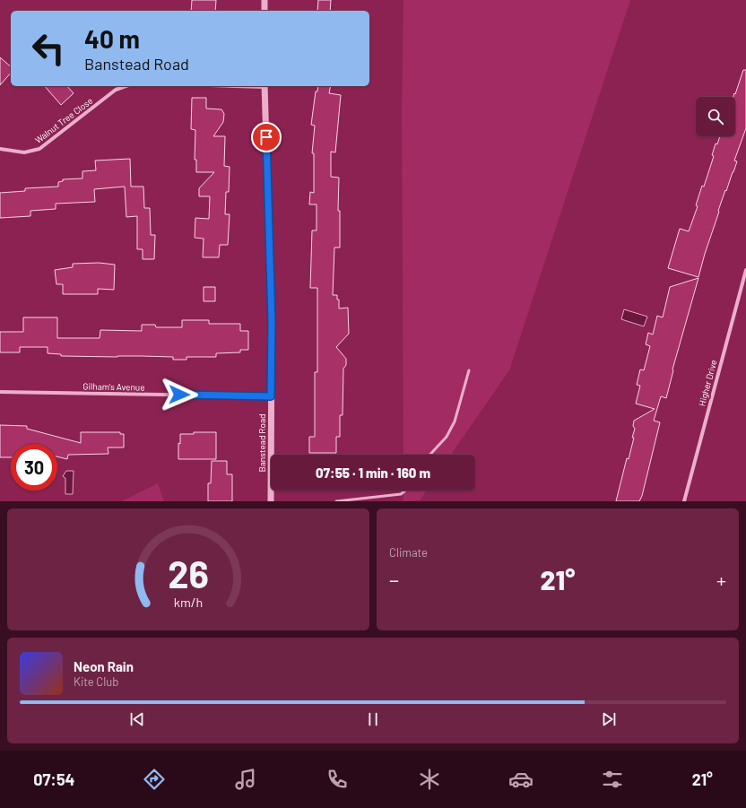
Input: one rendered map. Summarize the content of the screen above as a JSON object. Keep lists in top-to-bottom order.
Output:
{
  "streets": {
    "street": [
      "Walnut Tree Close",
      "Higher Drive",
      "Gilham's Avenue",
      "Banstead Road"
    ]
  },
  "crossings": [
    ["Gilham's Avenue", "Banstead Road"]
  ],
  "page": {
    "turn": ["40 m", "Banstead Road"],
    "limit": "30",
    "trip": "07:55 · 1 min · 160 m",
    "tile": "Climate",
    "heat": ["−", "21°", "+"],
    "song": ["Neon Rain", "Kite Club"],
    "tabs": ["07:54", "21°"],
    "gauge": ["26", "km/h"]
  }
}
